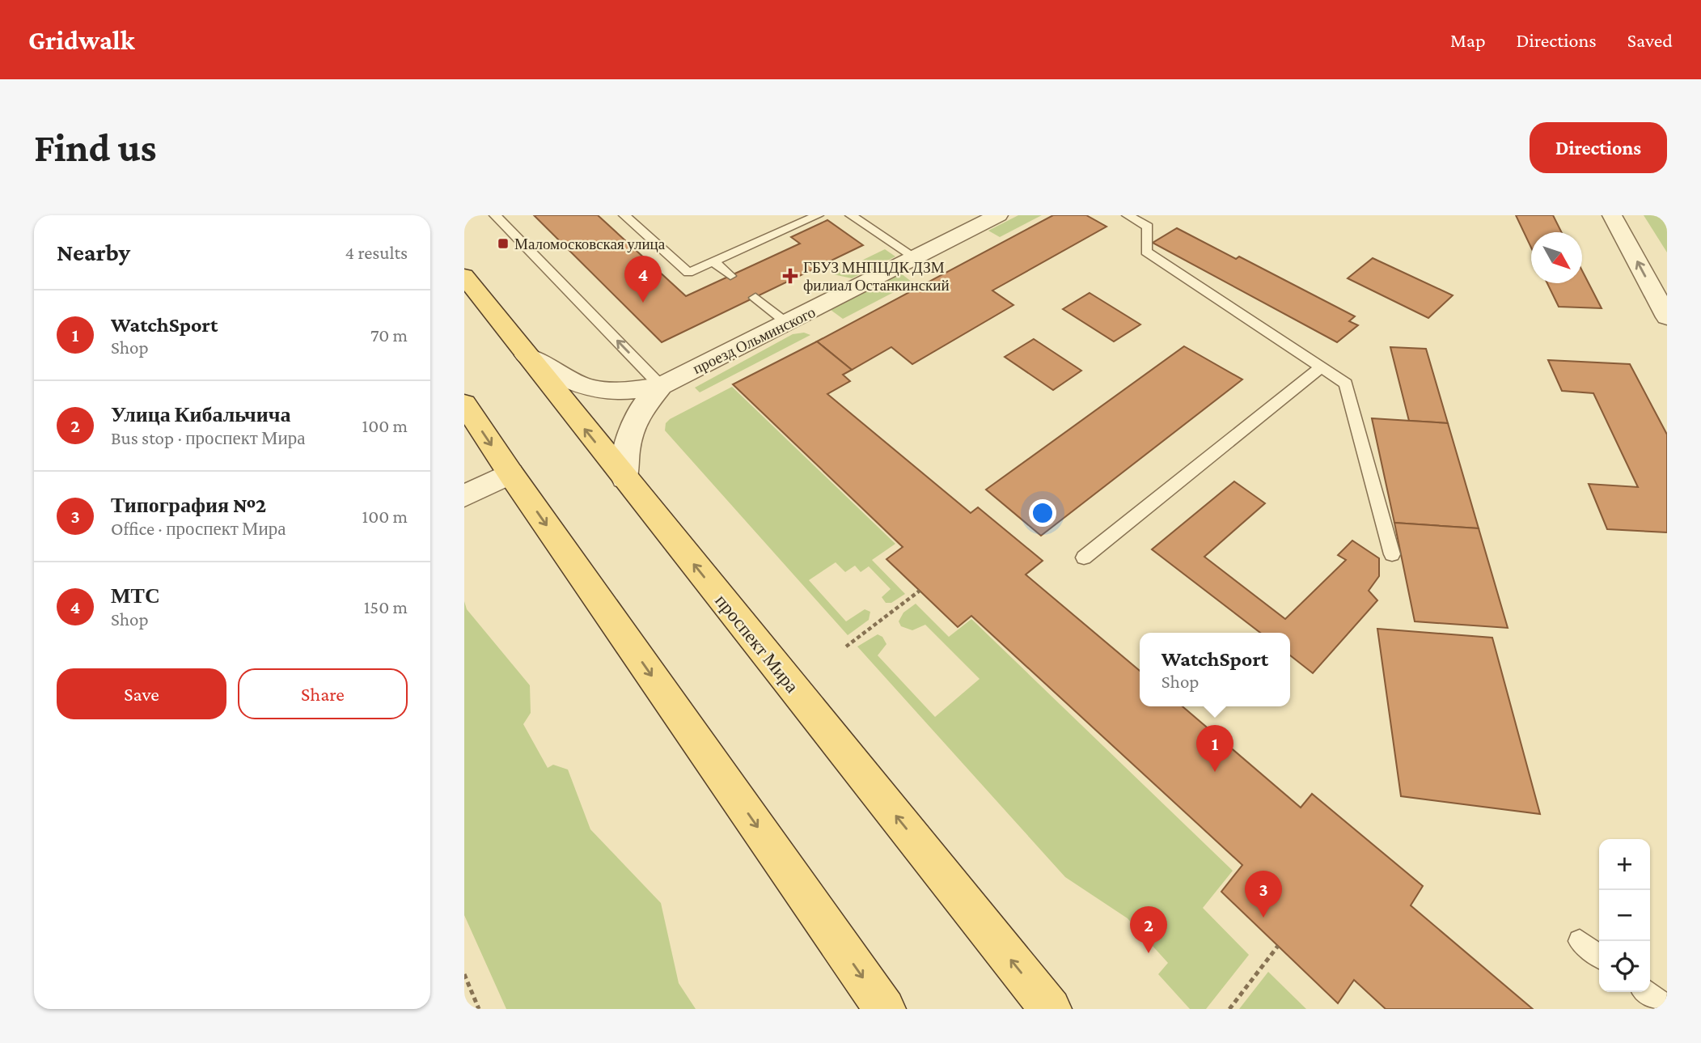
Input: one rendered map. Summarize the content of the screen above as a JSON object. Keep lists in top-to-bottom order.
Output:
{
  "streets": {
    "main road": ["проспект Мира"],
    "street": ["проезд Ольминского"]
  },
  "crossings": [
    ["проезд Ольминского", "проспект Мира"]
  ],
  "places": {
    "transit": ["Маломосковская улица"],
    "health": ["ГБУЗ МНПЦДК ДЗМ филиал Останкинский"]
  },
  "north": "bottom right",
  "page": {
    "header": "Gridwalk",
    "nav": ["Map", "Directions", "Saved"],
    "buttons": [
      "Directions",
      ["Save", "Share"]
    ],
    "title": "Find us",
    "heading": ["Nearby", "4 results"],
    "pins": [
      "4",
      "1",
      "3",
      "2"
    ],
    "list": [
      {
        "mark": "1",
        "name": "WatchSport",
        "note": "Shop",
        "value": "70 m"
      },
      {
        "mark": "2",
        "name": "Улица Кибальчича",
        "note": "Bus stop · проспект Мира",
        "value": "100 m"
      },
      {
        "mark": "3",
        "name": "Типография №2",
        "note": "Office · проспект Мира",
        "value": "100 m"
      },
      {
        "mark": "4",
        "name": "МТС",
        "note": "Shop",
        "value": "150 m"
      }
    ],
    "popup": ["WatchSport", "Shop"],
    "map_buttons": ["+", "−"]
  }
}
